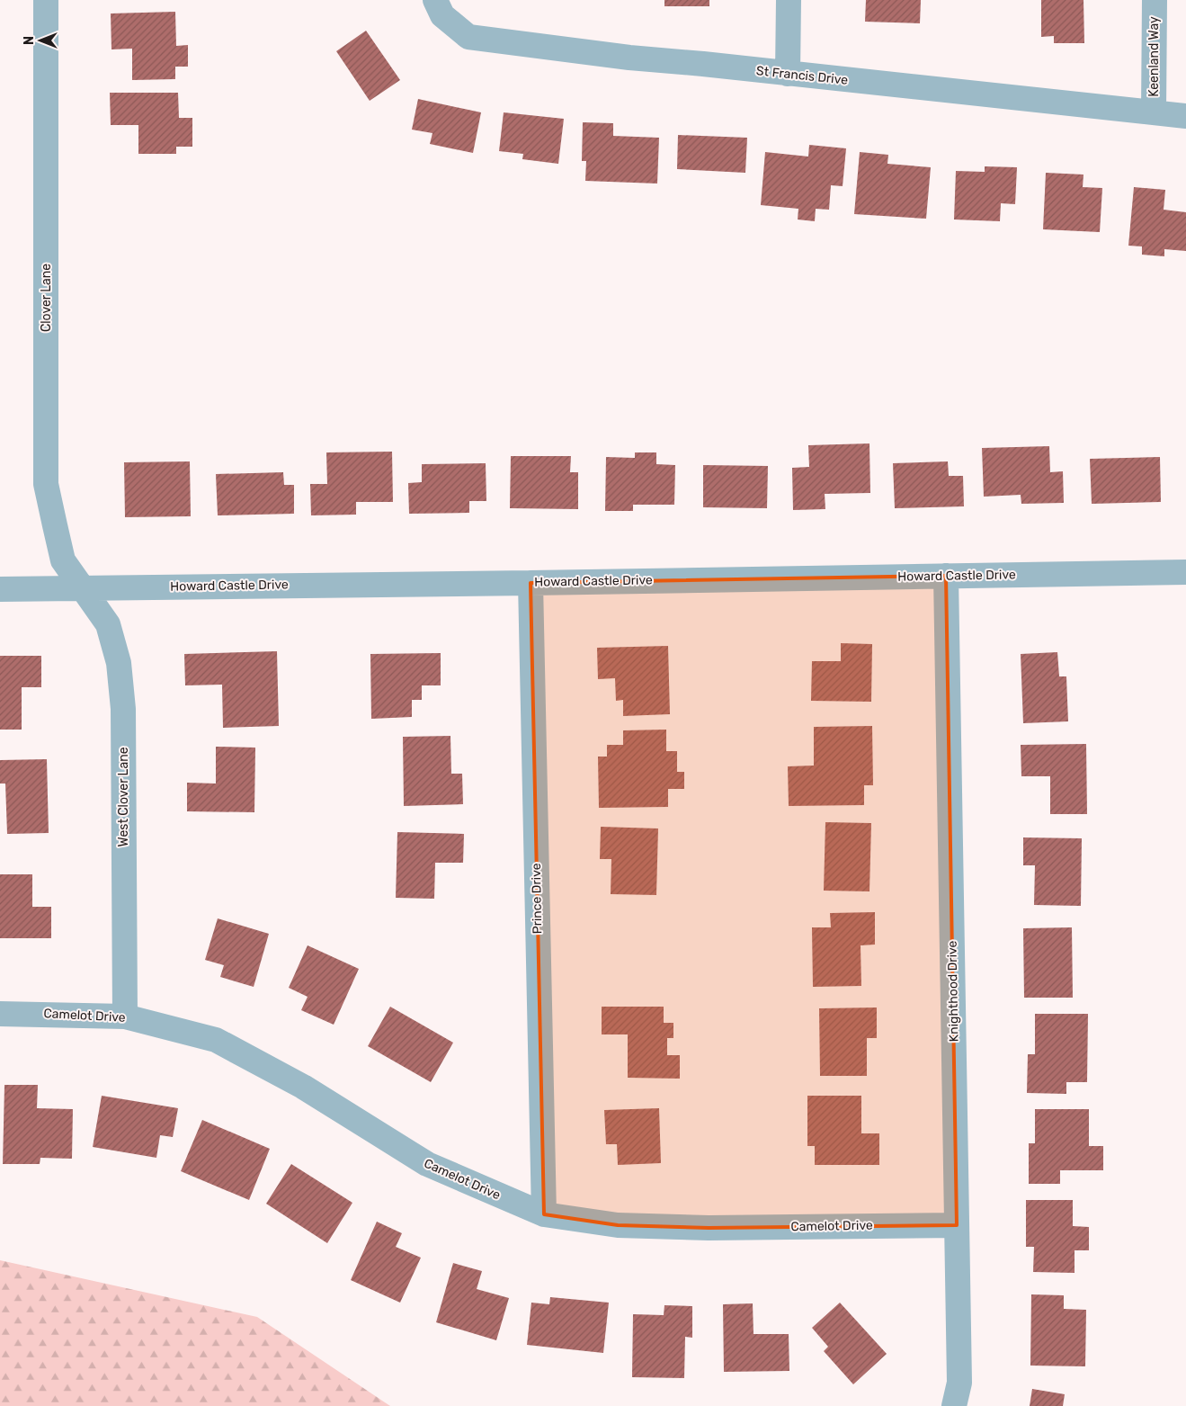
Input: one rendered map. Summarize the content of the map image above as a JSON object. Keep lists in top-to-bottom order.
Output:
{
  "streets": {
    "street": [
      "Keenland Way",
      "St Francis Drive",
      "Clover Lane",
      "Howard Castle Drive",
      "West Clover Lane",
      "Prince Drive",
      "Knighthood Drive",
      "Camelot Drive"
    ]
  },
  "crossings": [
    ["Keenland Way", "St Francis Drive"],
    ["Clover Lane", "Howard Castle Drive"],
    ["Clover Lane", "West Clover Lane"],
    ["Howard Castle Drive", "West Clover Lane"],
    ["Howard Castle Drive", "Prince Drive"],
    ["Howard Castle Drive", "Knighthood Drive"],
    ["West Clover Lane", "Camelot Drive"],
    ["Prince Drive", "Camelot Drive"],
    ["Knighthood Drive", "Camelot Drive"]
  ],
  "north": "left"
}
